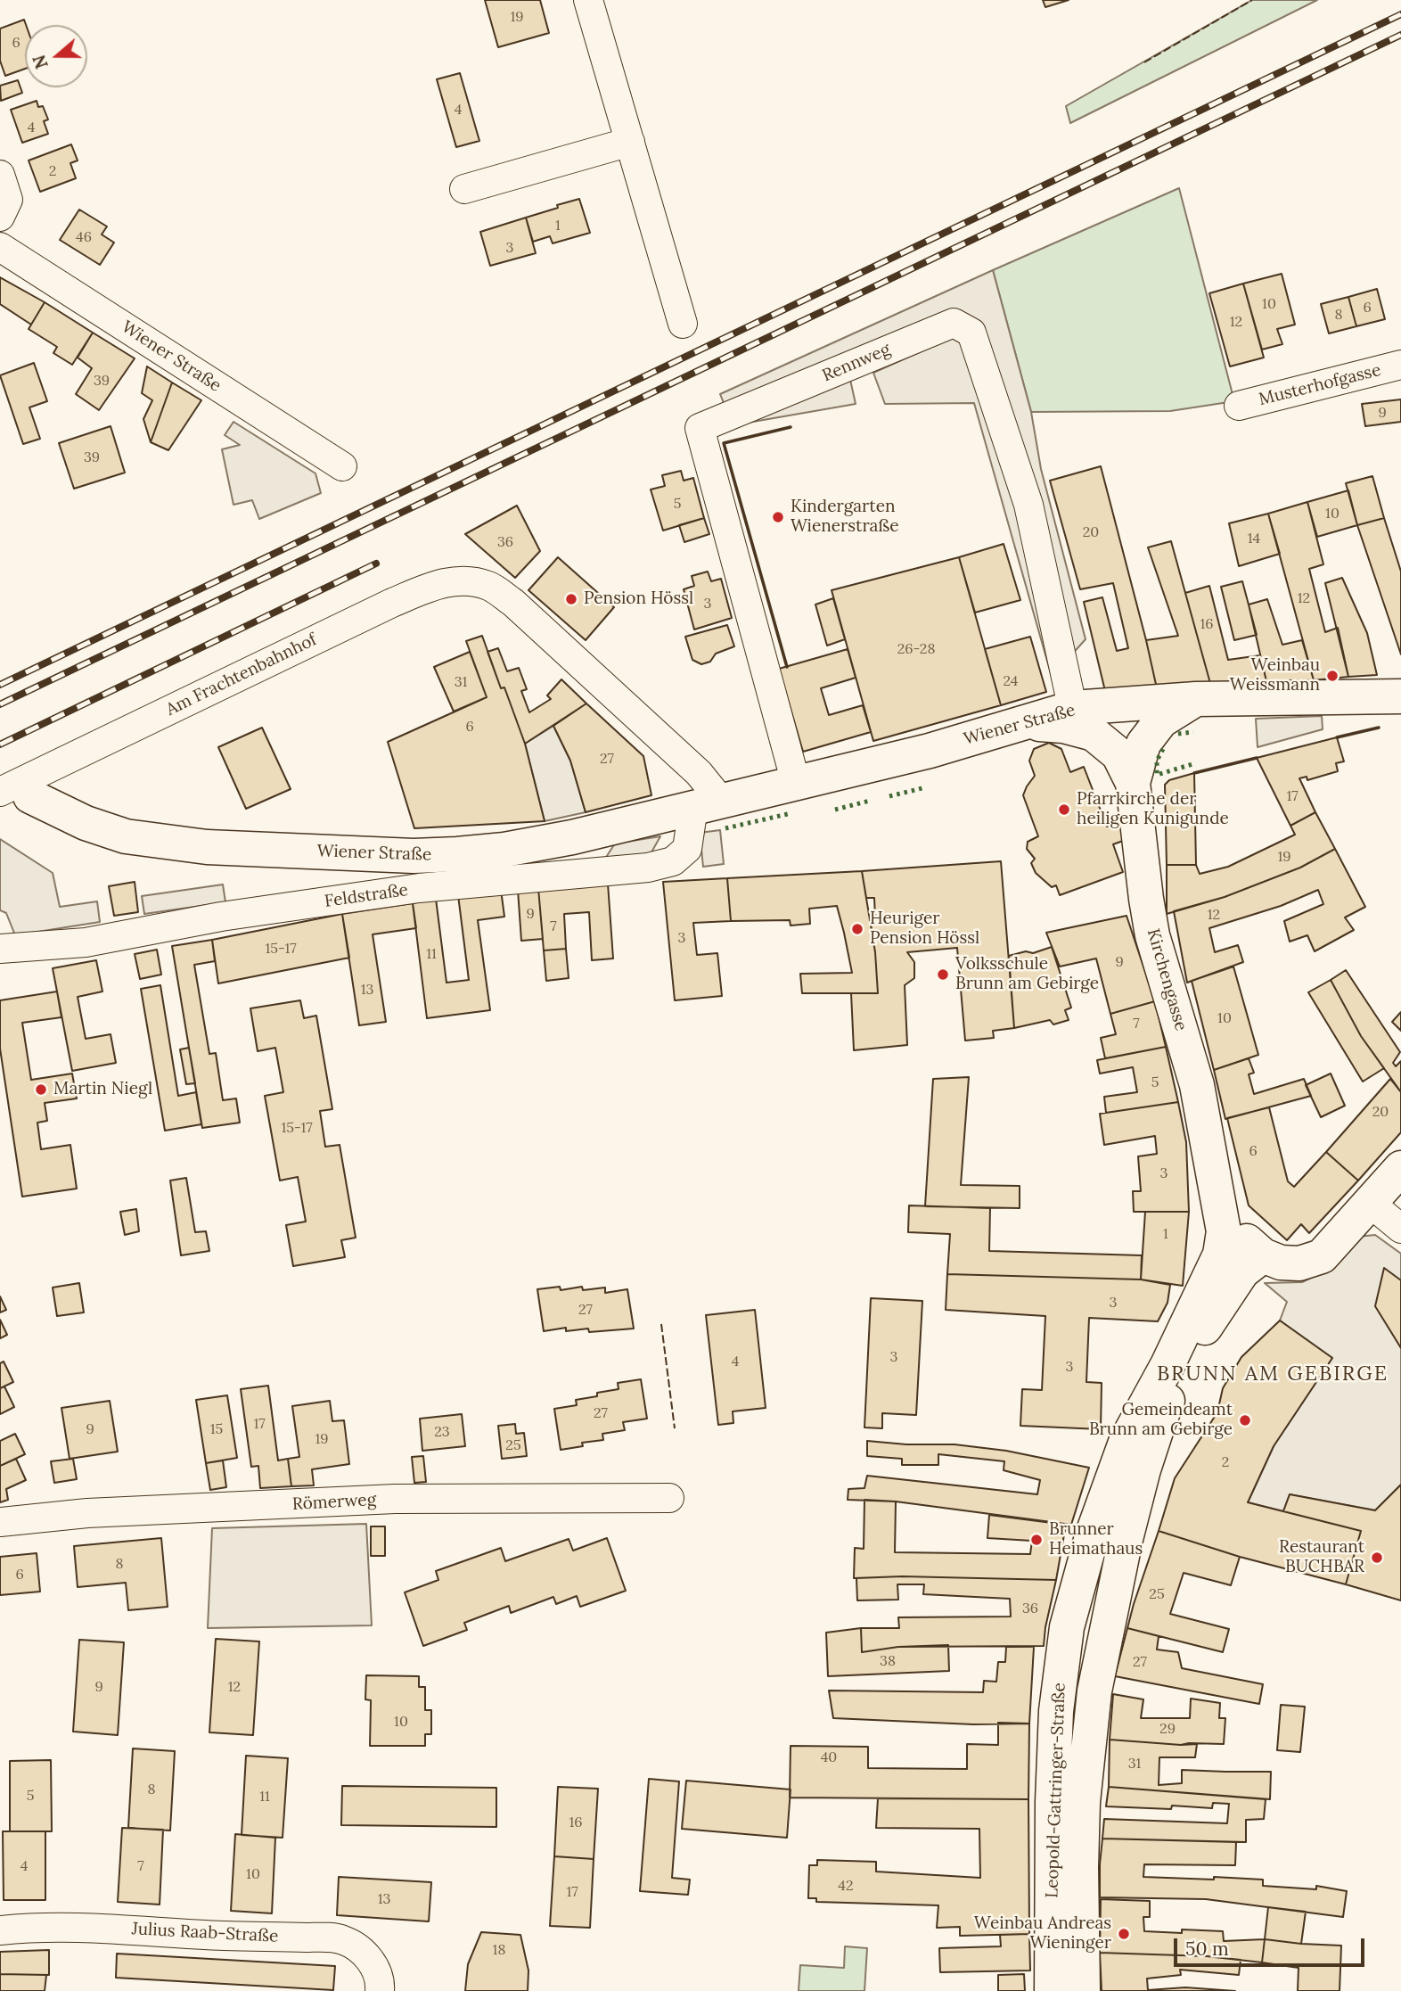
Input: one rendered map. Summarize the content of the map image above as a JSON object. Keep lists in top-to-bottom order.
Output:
{
  "streets": {
    "main road": ["Wiener Straße", "Kirchengasse", "Leopold-Gattringer-Straße"],
    "street": [
      "Rennweg",
      "Musterhofgasse",
      "Am Frachtenbahnhof",
      "Feldstraße",
      "Römerweg",
      "Julius Raab-Straße"
    ]
  },
  "crossings": [
    ["Wiener Straße", "Rennweg"],
    ["Wiener Straße", "Am Frachtenbahnhof"],
    ["Wiener Straße", "Feldstraße"],
    ["Wiener Straße", "Kirchengasse"],
    ["Rennweg", "Kirchengasse"],
    ["Am Frachtenbahnhof", "Feldstraße"],
    ["Kirchengasse", "Leopold-Gattringer-Straße"]
  ],
  "districts": ["BRUNN AM GEBIRGE"],
  "places": [
    "Kindergarten Wienerstraße",
    "Pension Hössl",
    "Weinbau Weissmann",
    "Pfarrkirche der heiligen Kunigunde",
    "Heuriger Pension Hössl",
    "Volksschule Brunn am Gebirge",
    "Martin Niegl",
    "Gemeindeamt Brunn am Gebirge",
    "Brunner Heimathaus",
    "Restaurant BUCHBAR",
    "Weinbau Andreas Wieninger"
  ],
  "house_numbers": [
    "19",
    "6",
    "4",
    "4",
    "2",
    "1",
    "46",
    "3",
    "10",
    "6",
    "8",
    "12",
    "39",
    "9",
    "39",
    "5",
    "10",
    "20",
    "14",
    "36",
    "12",
    "3",
    "16",
    "26-28",
    "24",
    "31",
    "6",
    "27",
    "17",
    "19",
    "9",
    "12",
    "7",
    "3",
    "15-17",
    "11",
    "9",
    "13",
    "10",
    "7",
    "5",
    "20",
    "15-17",
    "6",
    "3",
    "1",
    "3",
    "27",
    "3",
    "4",
    "3",
    "27",
    "17",
    "9",
    "15",
    "23",
    "19",
    "25",
    "2",
    "8",
    "6",
    "25",
    "36",
    "38",
    "27",
    "9",
    "12",
    "10",
    "29",
    "40",
    "31",
    "8",
    "5",
    "11",
    "16",
    "4",
    "7",
    "10",
    "42",
    "17",
    "13",
    "18"
  ],
  "scale_bar": "50 m",
  "north": "left"
}
